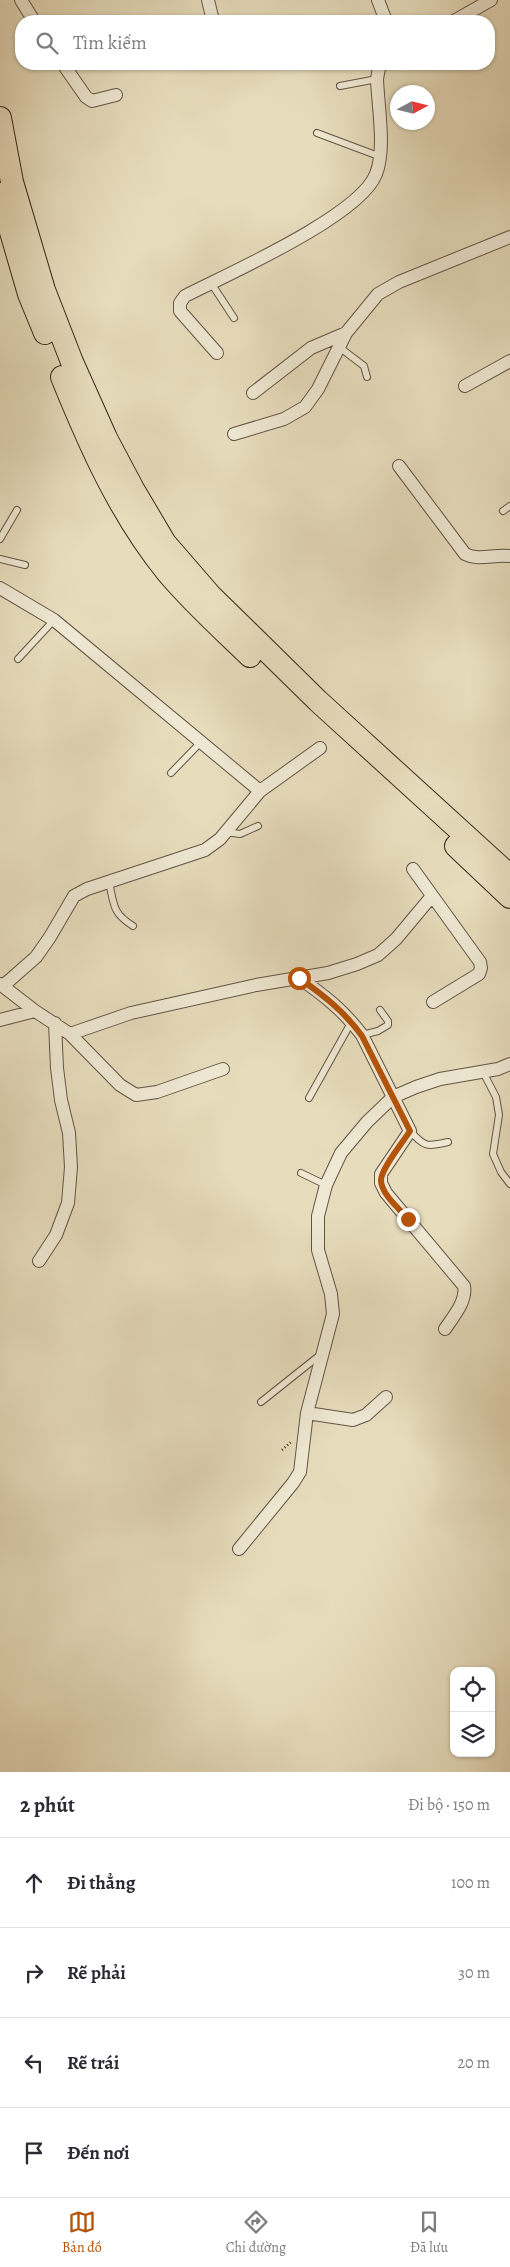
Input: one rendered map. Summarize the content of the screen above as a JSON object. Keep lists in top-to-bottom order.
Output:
{
  "north": "right",
  "page": {
    "search": "Tìm kiếm",
    "heading": ["2 phút", "Đi bộ · 150 m"],
    "list": [
      ["Đi thẳng", "100 m"],
      ["Rẽ phải", "30 m"],
      ["Rẽ trái", "20 m"],
      "Đến nơi"
    ],
    "nav": ["Bản đồ", "Chỉ đường", "Đã lưu"]
  }
}
